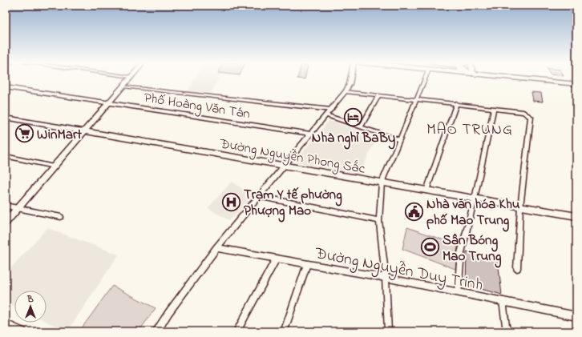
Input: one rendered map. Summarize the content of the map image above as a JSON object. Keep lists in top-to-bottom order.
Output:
{
  "streets": {
    "main road": ["Đường Nguyễn Phong Sắc"],
    "street": ["Phố Hoàng Văn Tán", "Đường Nguyễn Duy Trinh"]
  },
  "districts": ["MAO TRUNG"],
  "places": {
    "hotel": ["Nhà nghỉ BaBy"],
    "supermarket": ["WinMart"],
    "hospital": ["Trạm Y tế phường Phượng Mao"],
    "public building": ["Nhà văn hóa Khu phố Mao Trung"],
    "sports": ["Sân Bóng Mao Trung"]
  },
  "north": "top"
}
